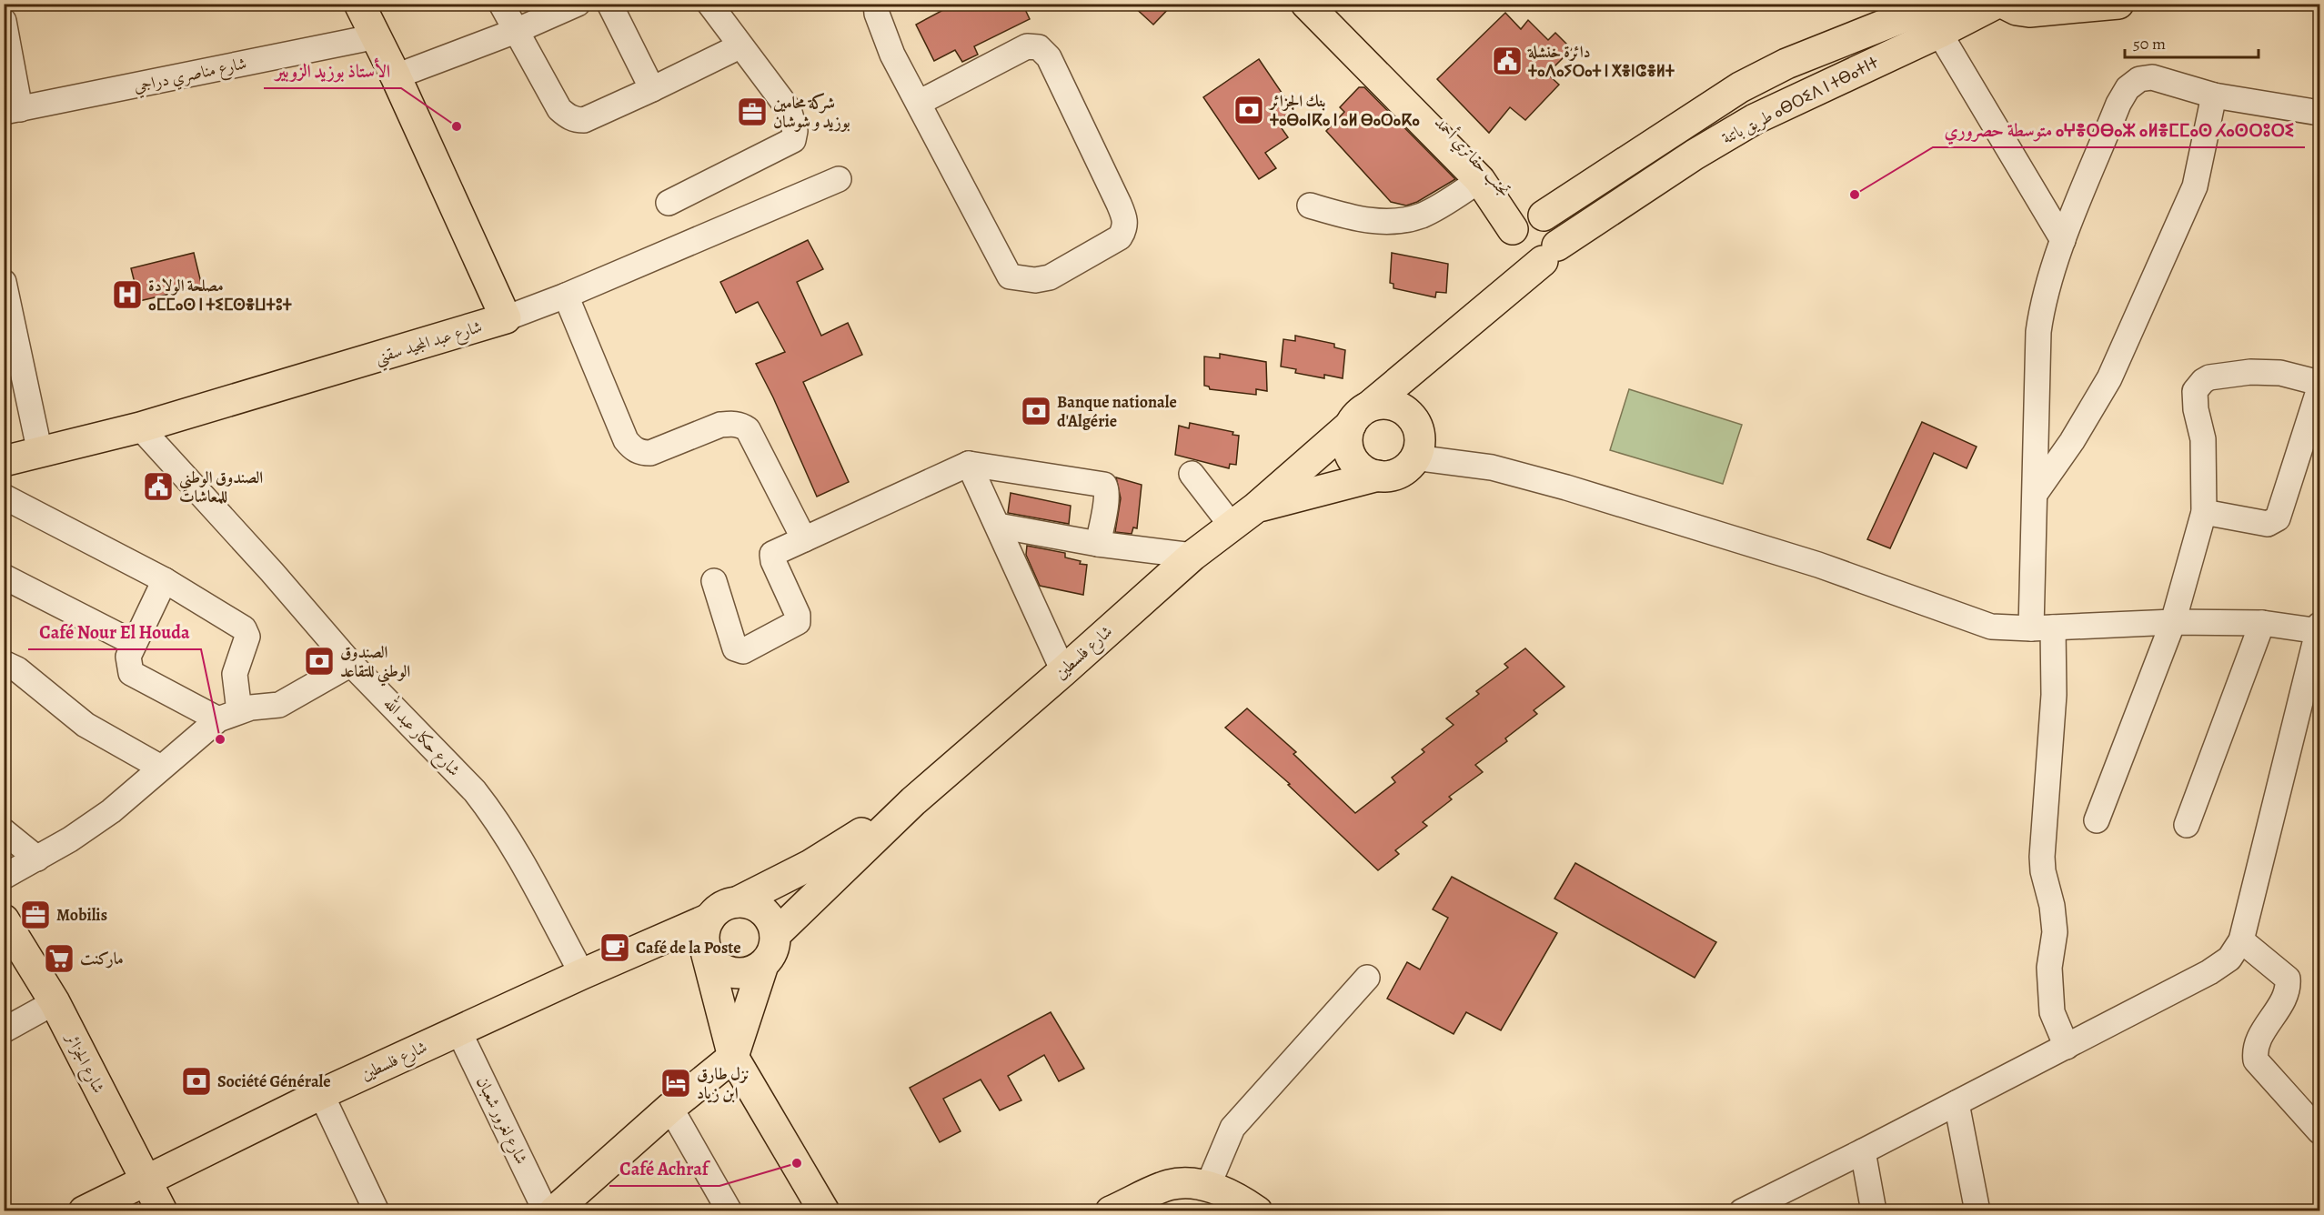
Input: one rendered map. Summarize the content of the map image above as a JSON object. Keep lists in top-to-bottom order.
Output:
{
  "streets": {
    "main road": [
      "طريق باتنة ⴰⴱⵔⵉⴷ ⵏ ⵜⴱⴰⵜⵏⵜ",
      "تجنب حفاتري أحمد",
      "شارع عبد المجيد سقني",
      "شارع فلسطين",
      "شارع الجزائر"
    ],
    "street": ["شارع مناصري دراجي", "شارع حكار عبد الله", "شارع لغرور شعبان"]
  },
  "crossings": [
    ["طريق باتنة ⴰⴱⵔⵉⴷ ⵏ ⵜⴱⴰⵜⵏⵜ", "تجنب حفاتري أحمد"],
    ["طريق باتنة ⴰⴱⵔⵉⴷ ⵏ ⵜⴱⴰⵜⵏⵜ", "شارع فلسطين"],
    ["تجنب حفاتري أحمد", "شارع فلسطين"],
    ["شارع عبد المجيد سقني", "شارع حكار عبد الله"],
    ["شارع فلسطين", "شارع حكار عبد الله"],
    ["شارع فلسطين", "شارع الجزائر"],
    ["شارع فلسطين", "شارع لغرور شعبان"]
  ],
  "places": {
    "public building": ["دائرة خنشلة ⵜⴰⴷⴰⵢⵔⴰⵜ ⵏ ⵅⴻⵏⵛⴻⵍⵜ", "الصندوق الوطني للمعاشات"],
    "bank": [
      "بنك الجزائر ⵜⴰⴱⴰⵏⴽⴰ ⵏ ⴰⵍ ⴱⴰⵔⴰⴽⴰ",
      "Banque nationale d'Algérie",
      "الصندوق الوطني للتقاعد",
      "Société Générale"
    ],
    "office": ["شركة محامين بوزيد و شوشان", "Mobilis"],
    "other": [
      "الأستاذ بوزيد الزوبير",
      "متوسطة حصروري ⴰⵖⴻⵔⴱⴰⵣ ⴰⵍⴻⵎⵎⴰⵙ ⵃⴰⵙⵔⵓⵔⵉ",
      "Café Nour El Houda",
      "Café Achraf"
    ],
    "hospital": ["مصلحة الولادة ⴰⵎⵎⴰⵙ ⵏ ⵜⵉⵎⵙⴻⵡⵜⵓⵜ"],
    "cafe": ["Café de la Poste"],
    "supermarket": ["ماركنت"],
    "hotel": ["نزل طارق ابن زياد"]
  },
  "scale_bar": "50 m"
}
